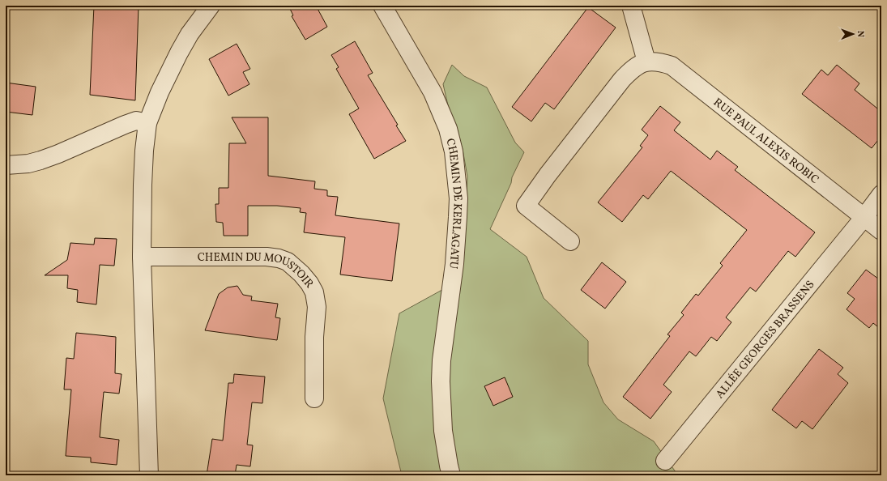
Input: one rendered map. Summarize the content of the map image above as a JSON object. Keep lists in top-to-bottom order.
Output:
{
  "streets": {
    "street": [
      "RUE PAUL ALEXIS ROBIC",
      "CHEMIN DE KERLAGATU",
      "CHEMIN DU MOUSTOIR",
      "ALLÉE GEORGES BRASSENS"
    ]
  },
  "crossings": [
    ["RUE PAUL ALEXIS ROBIC", "ALLÉE GEORGES BRASSENS"]
  ],
  "north": "right"
}
